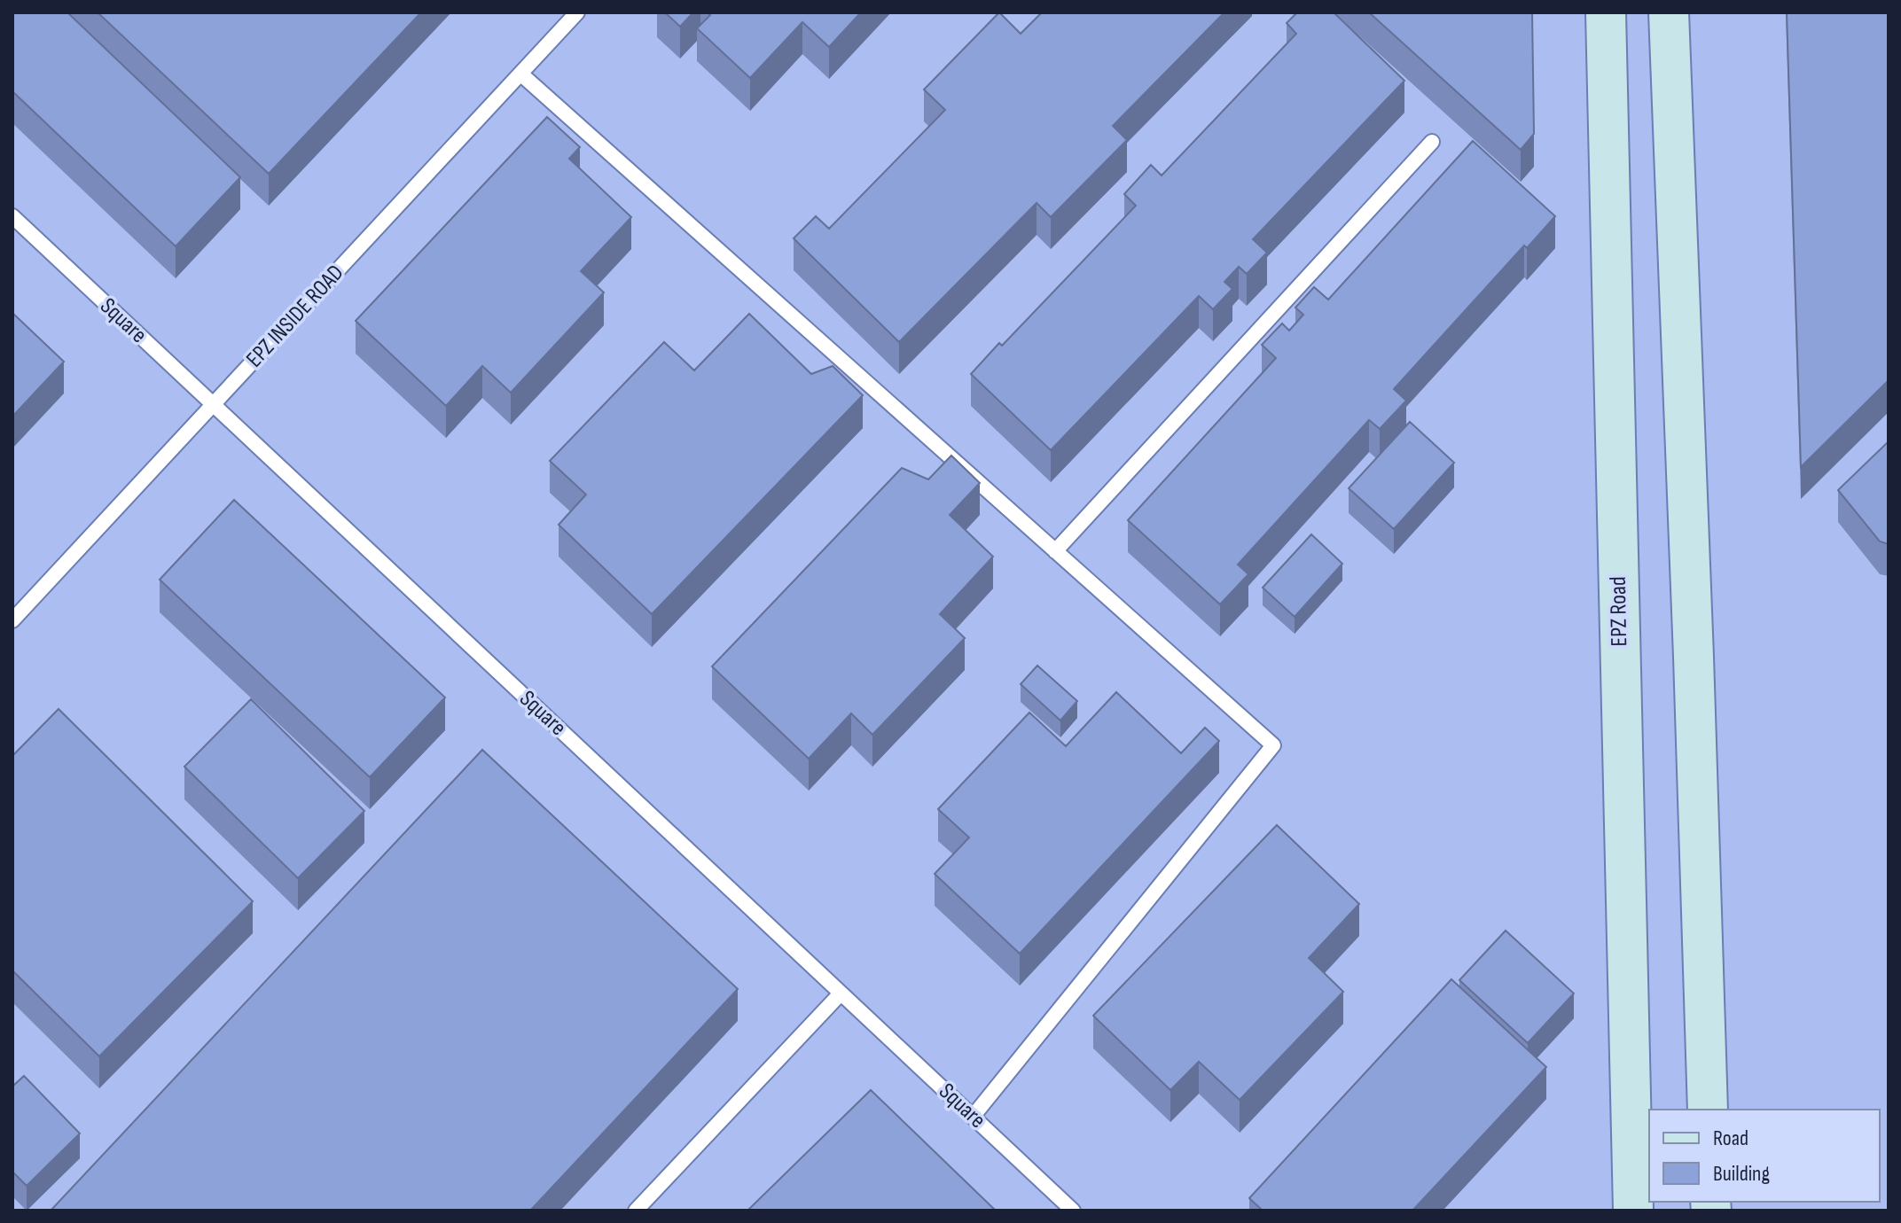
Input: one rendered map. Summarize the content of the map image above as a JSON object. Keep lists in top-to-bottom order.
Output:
{
  "streets": {
    "main road": ["EPZ Road"],
    "lane": ["EPZ INSIDE ROAD", "Square"]
  },
  "crossings": [
    ["EPZ INSIDE ROAD", "Square"]
  ],
  "legend": ["Road", "Building"]
}
